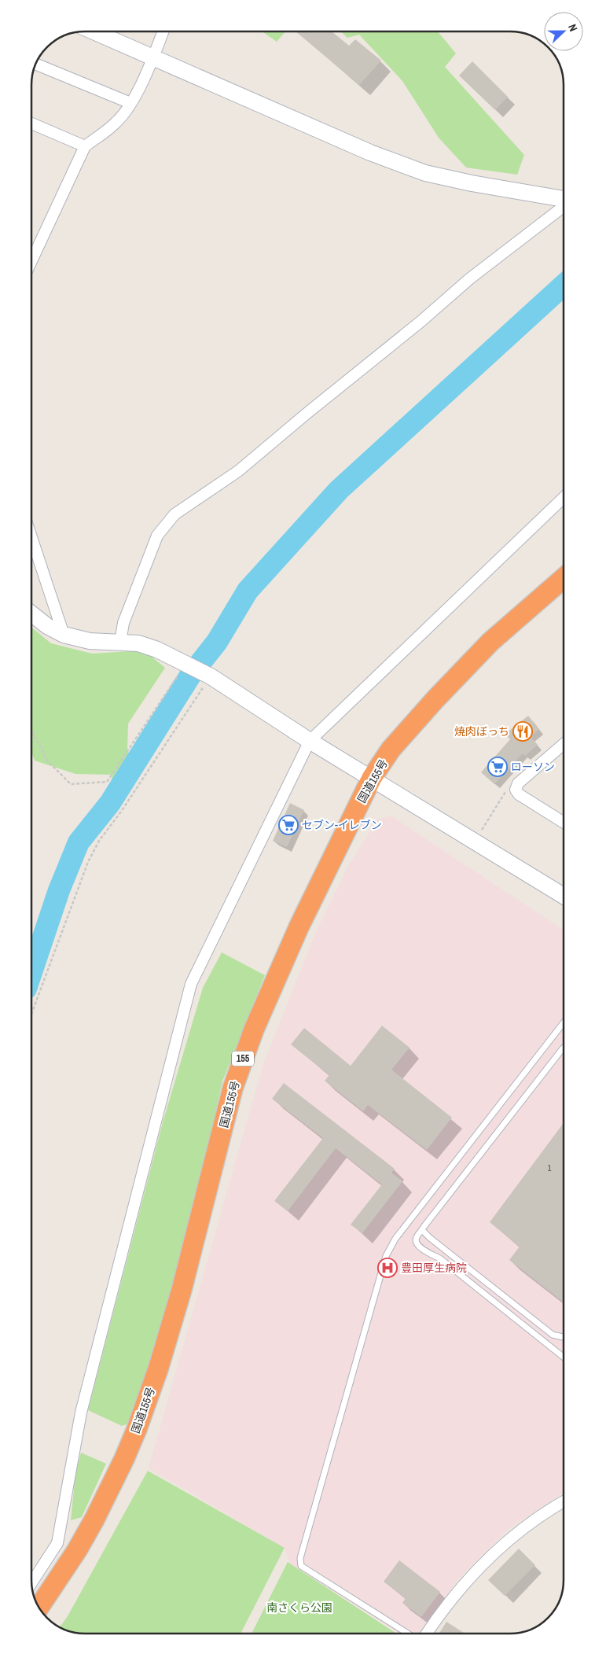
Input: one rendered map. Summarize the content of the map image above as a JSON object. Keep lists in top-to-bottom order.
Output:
{
  "streets": {
    "highway": ["国道155号", "155"]
  },
  "parks": ["南さくら公園"],
  "places": {
    "restaurant": ["焼肉ぼっち"],
    "supermarket": ["ローソン", "セブン-イレブン"],
    "hospital": ["豊田厚生病院"]
  },
  "house_numbers": ["1"],
  "north": "right"
}
